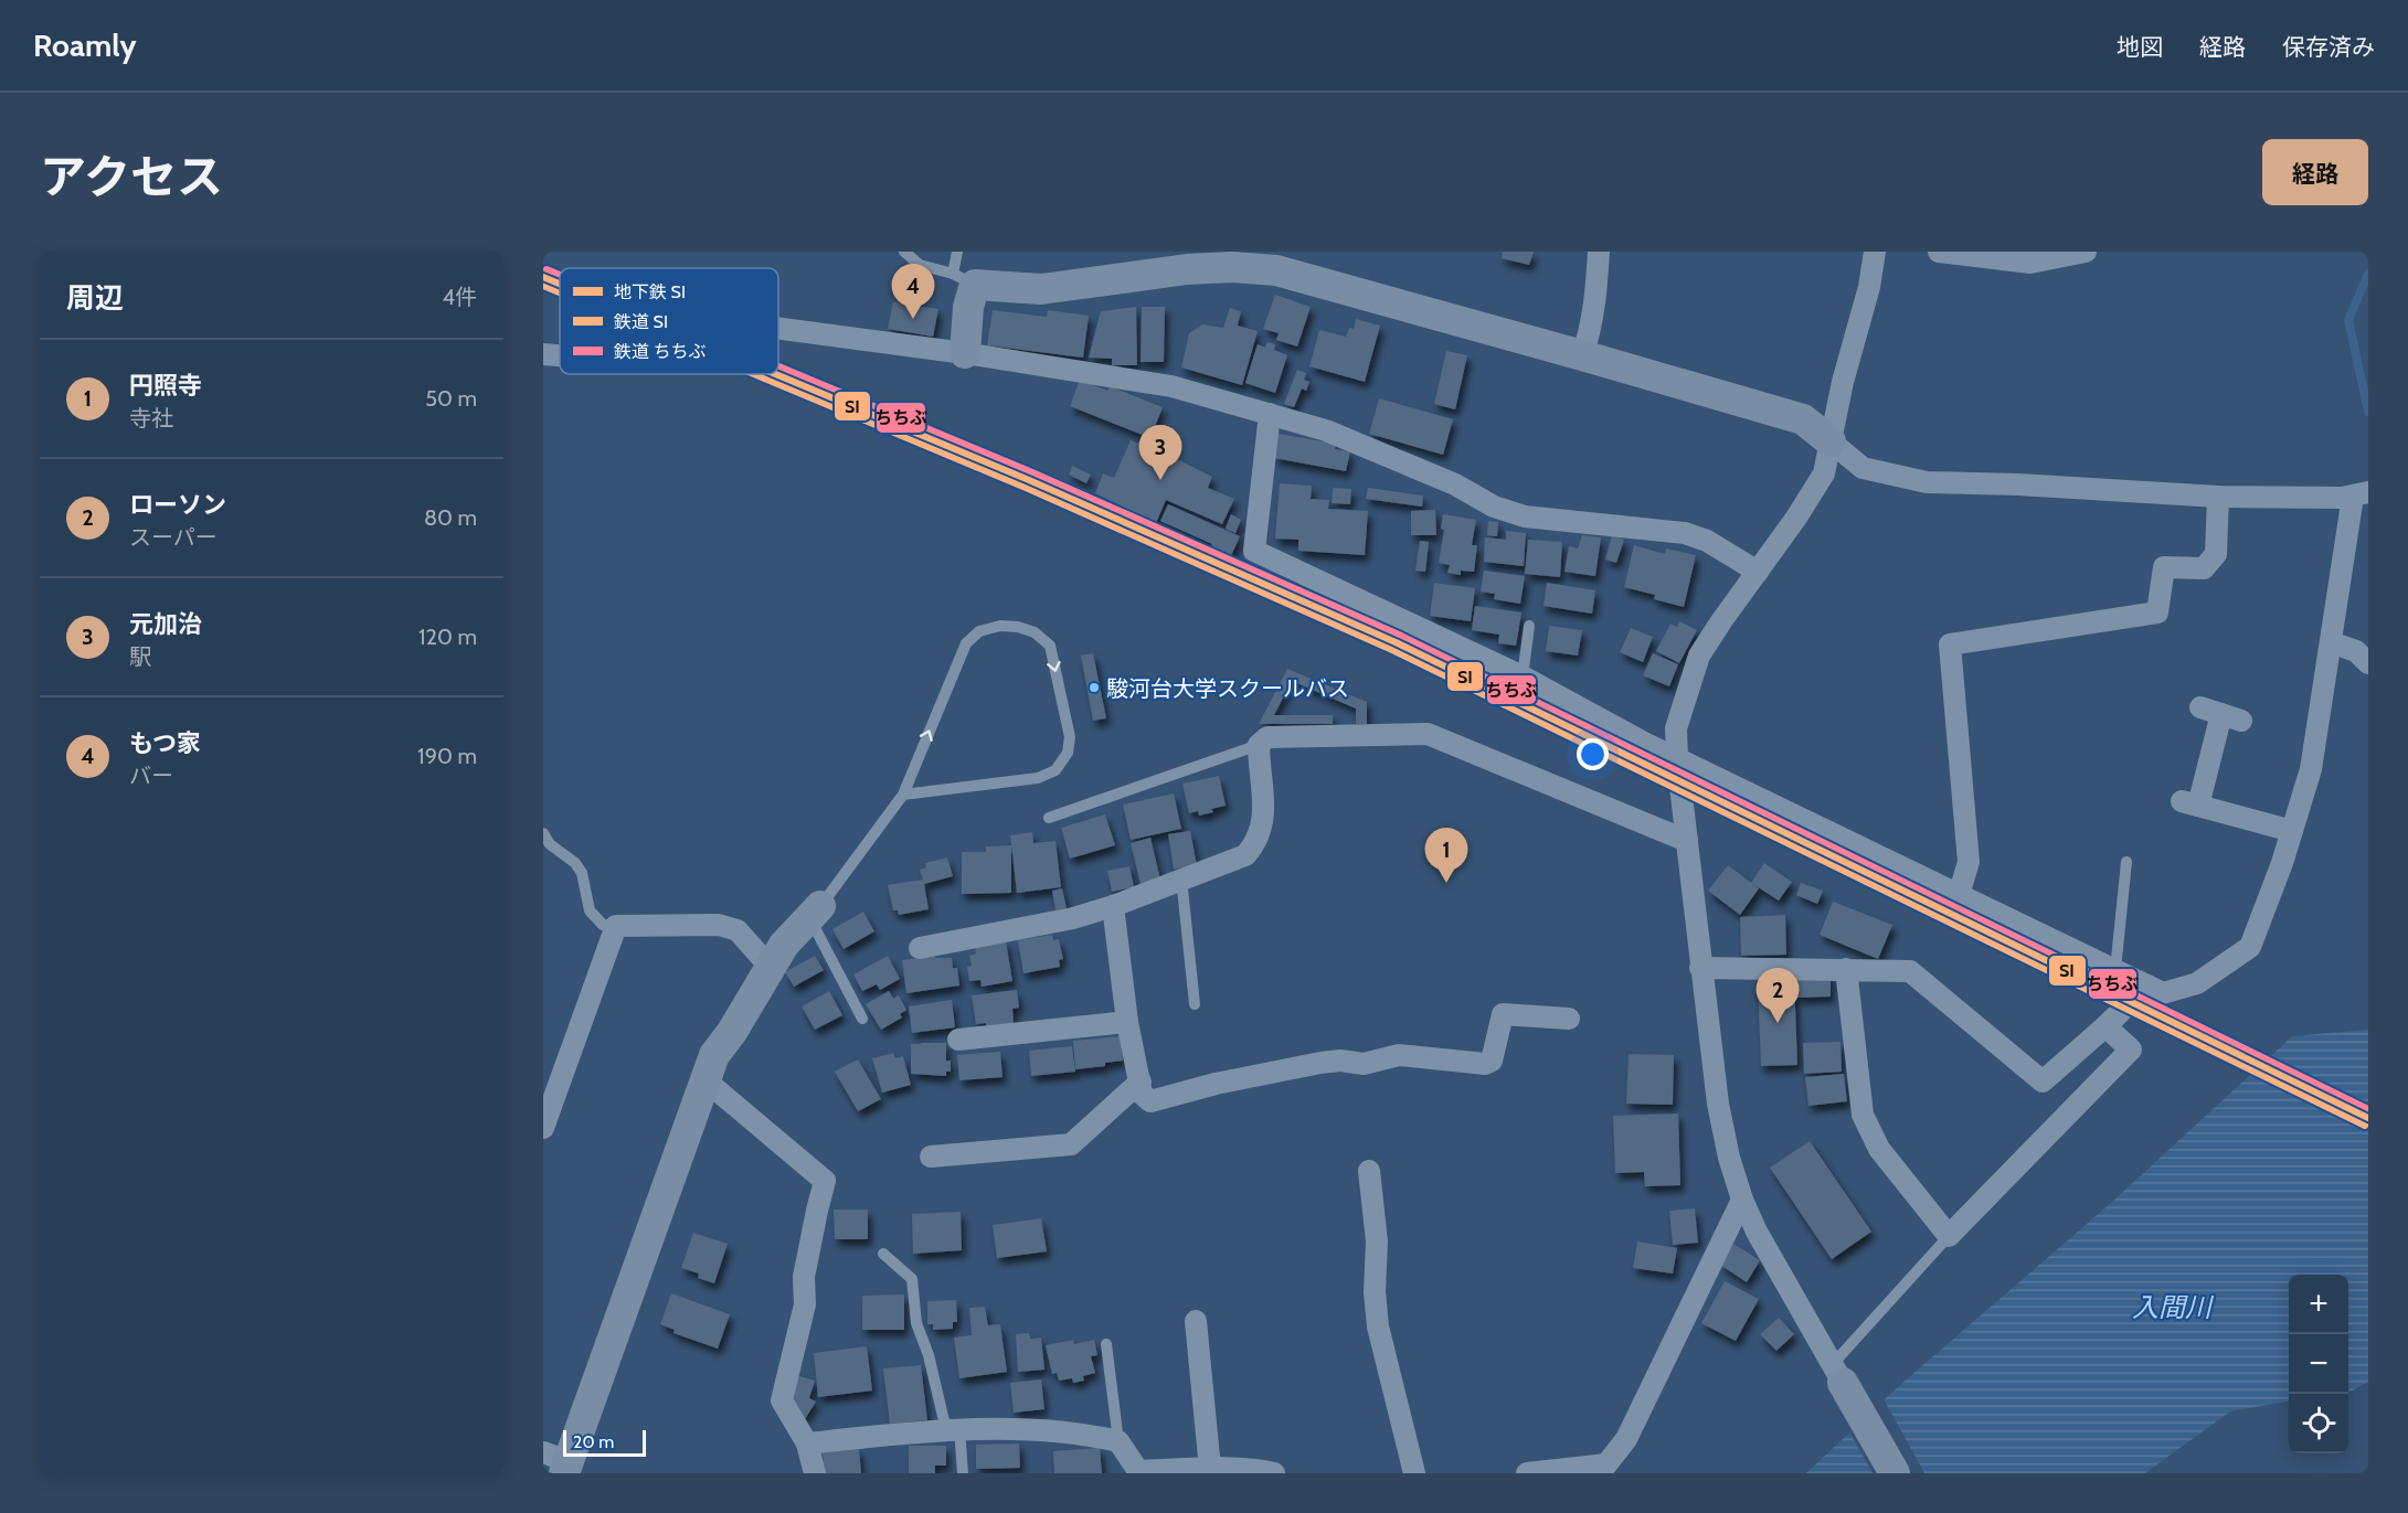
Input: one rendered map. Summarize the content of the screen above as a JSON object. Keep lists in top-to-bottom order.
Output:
{
  "water": ["入間川"],
  "places": ["駿河台大学スクールバス"],
  "lines": ["rail line ちちぶ", "metro line SI", "rail line SI"],
  "legend": ["地下鉄 SI", "鉄道 SI", "鉄道 ちちぶ"],
  "scale_bar": "20 m",
  "page": {
    "header": "Roamly",
    "nav": ["地図", "経路", "保存済み"],
    "title": "アクセス",
    "buttons": "経路",
    "heading": ["周辺", "4件"],
    "pins": [
      "4",
      "3",
      "1",
      "2"
    ],
    "list": [
      {
        "mark": "1",
        "name": "円照寺",
        "note": "寺社",
        "value": "50 m"
      },
      {
        "mark": "2",
        "name": "ローソン",
        "note": "スーパー",
        "value": "80 m"
      },
      {
        "mark": "3",
        "name": "元加治",
        "note": "駅",
        "value": "120 m"
      },
      {
        "mark": "4",
        "name": "もつ家",
        "note": "バー",
        "value": "190 m"
      }
    ],
    "map_buttons": ["+", "−"],
    "scale": "20 m"
  }
}
